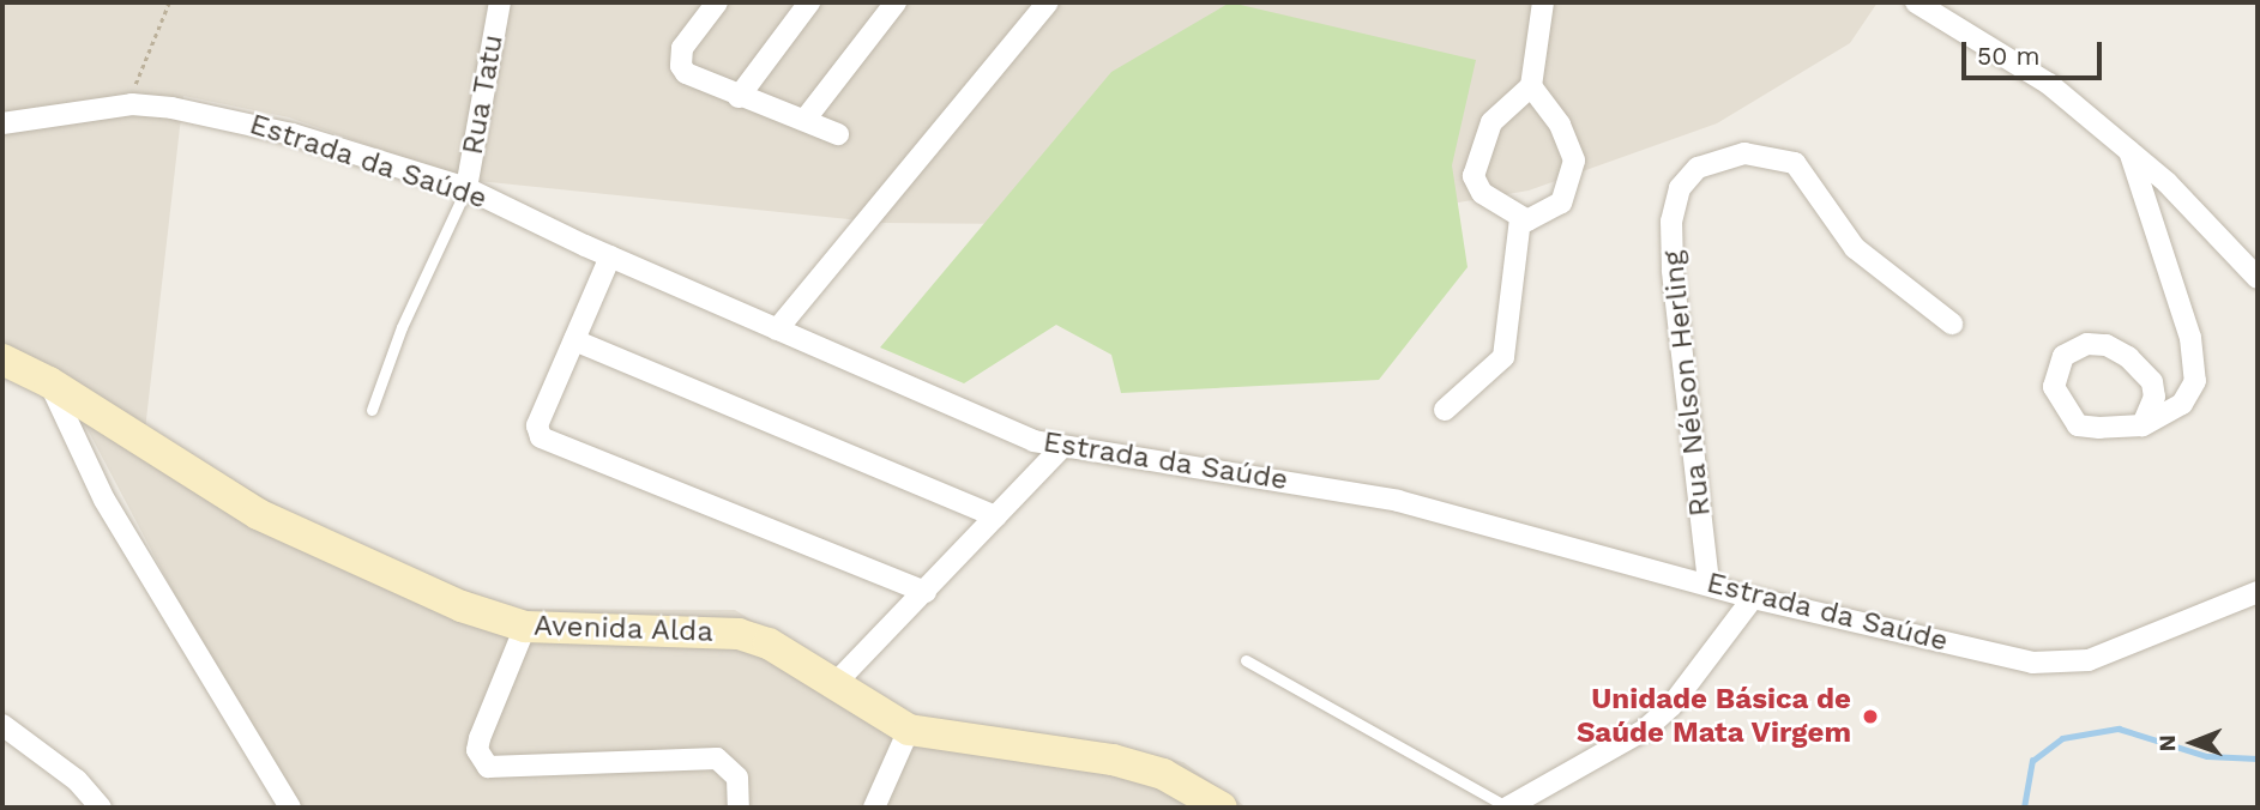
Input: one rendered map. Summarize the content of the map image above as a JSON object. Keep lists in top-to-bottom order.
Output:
{
  "streets": {
    "street": [
      "Rua Tatu",
      "Estrada da Saúde",
      "Rua Nélson Herling",
      "Avenida Alda"
    ]
  },
  "crossings": [
    ["Rua Tatu", "Estrada da Saúde"],
    ["Estrada da Saúde", "Rua Nélson Herling"]
  ],
  "places": ["Unidade Básica de Saúde Mata Virgem"],
  "scale_bar": "50 m",
  "north": "left"
}
